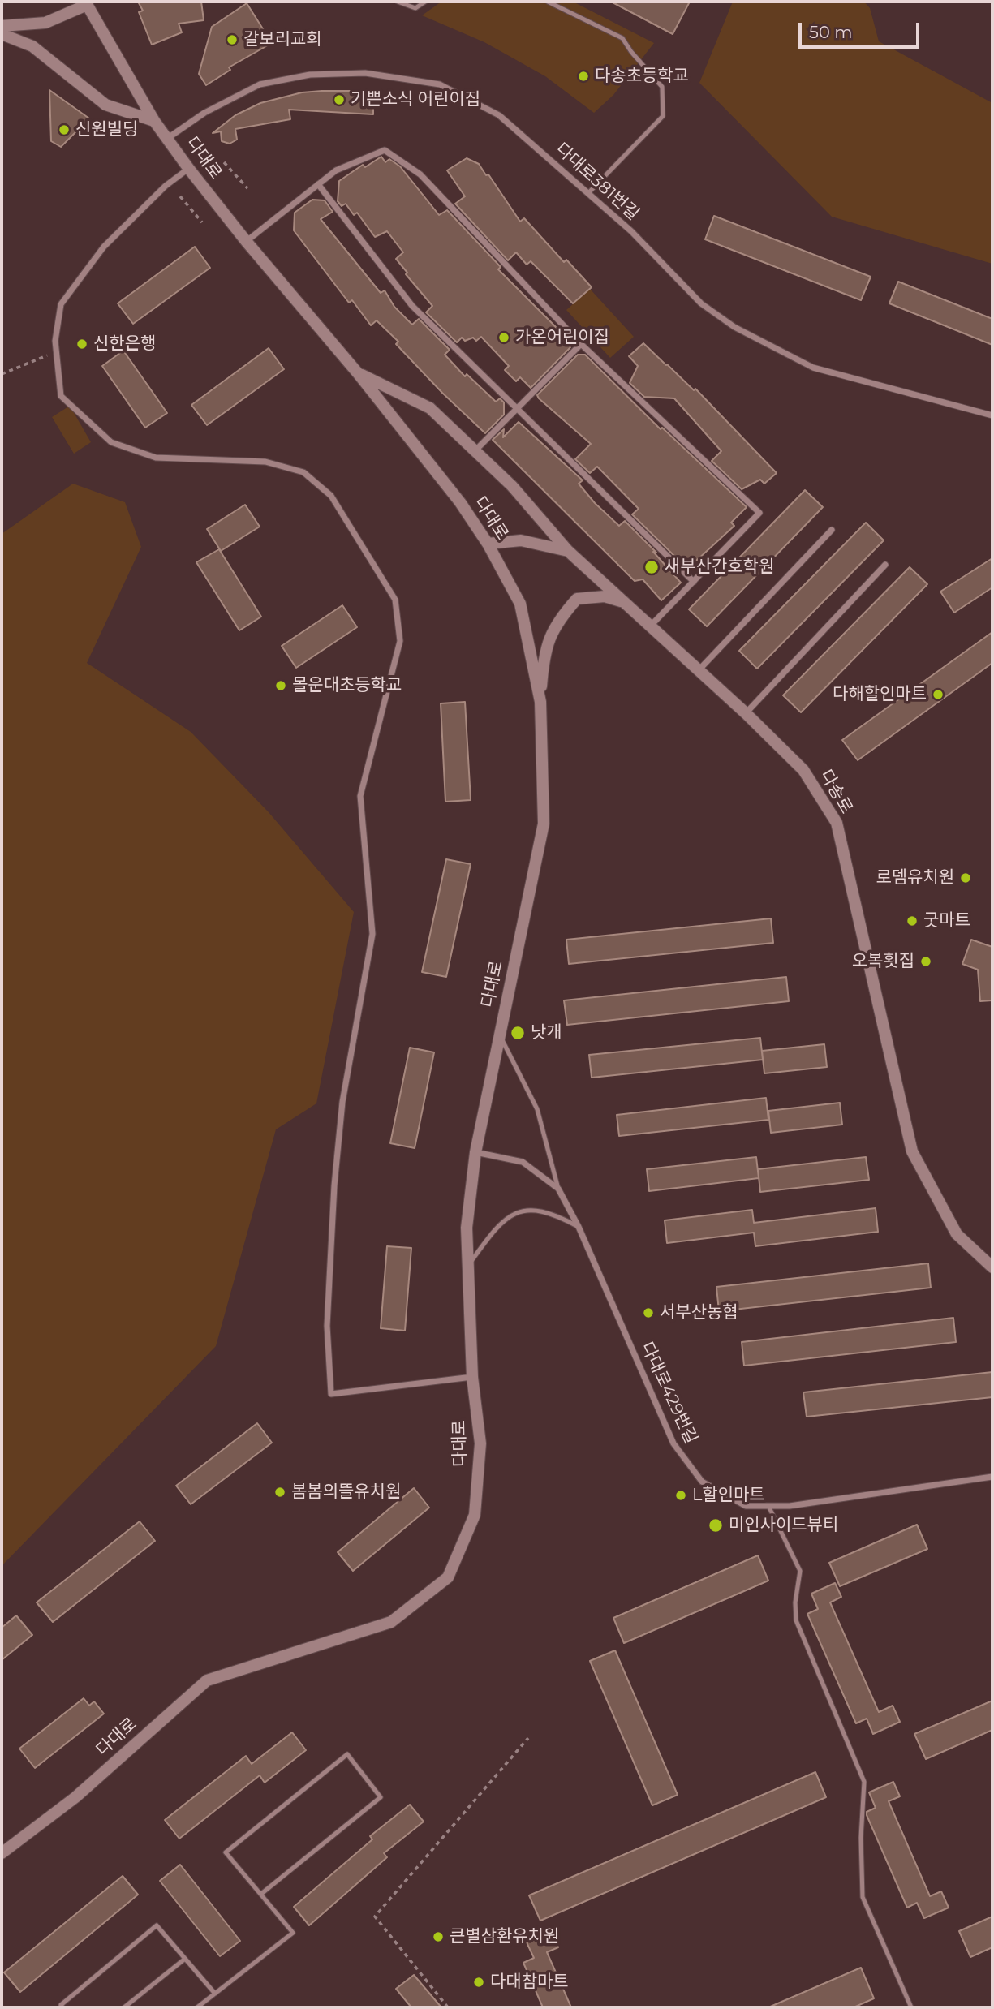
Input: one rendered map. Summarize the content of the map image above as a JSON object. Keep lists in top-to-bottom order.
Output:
{
  "streets": {
    "main road": ["다대로", "다송로"],
    "street": ["다대로381번길", "다대로429번길"]
  },
  "crossings": [
    ["다대로", "다대로381번길"],
    ["다대로", "다송로"],
    ["다대로", "다대로429번길"]
  ],
  "places": [
    "갈보리교회",
    "다송초등학교",
    "기쁜소식 어린이집",
    "신원빌딩",
    "가온어린이집",
    "신한은행",
    "새부산간호학원",
    "몰운대초등학교",
    "다해할인마트",
    "로뎀유치원",
    "굿마트",
    "오복횟집",
    "낫개",
    "서부산농협",
    "봄봄의뜰유치원",
    "L할인마트",
    "미인사이드뷰티",
    "큰별삼환유치원",
    "다대참마트"
  ],
  "scale_bar": "50 m"
}
